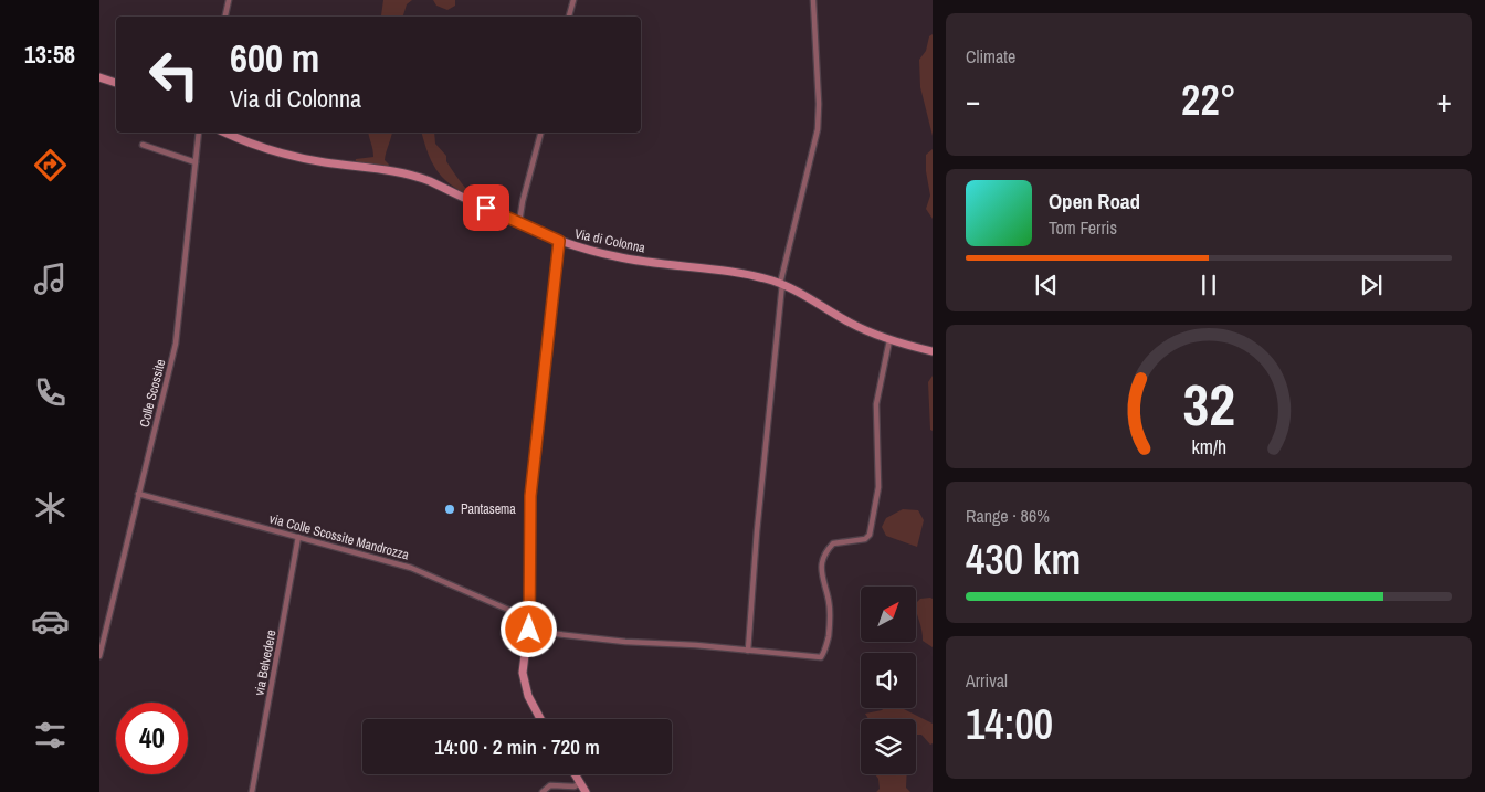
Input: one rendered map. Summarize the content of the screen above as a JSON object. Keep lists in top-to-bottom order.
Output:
{
  "streets": {
    "street": [
      "Via di Colonna",
      "Colle Scossite",
      "via Colle Scossite Mandrozza",
      "via Belvedere"
    ]
  },
  "crossings": [
    ["Colle Scossite", "via Colle Scossite Mandrozza"],
    ["via Colle Scossite Mandrozza", "via Belvedere"]
  ],
  "places": ["Pantasema"],
  "north": "top right",
  "page": {
    "tabs": "13:58",
    "tile": [
      "Climate",
      ["Range · 86%", "430 km"],
      ["Arrival", "14:00"]
    ],
    "turn": ["600 m", "Via di Colonna"],
    "heat": ["−", "22°", "+"],
    "song": ["Open Road", "Tom Ferris"],
    "limit": "40",
    "trip": "14:00 · 2 min · 720 m",
    "gauge": ["32", "km/h"]
  }
}
